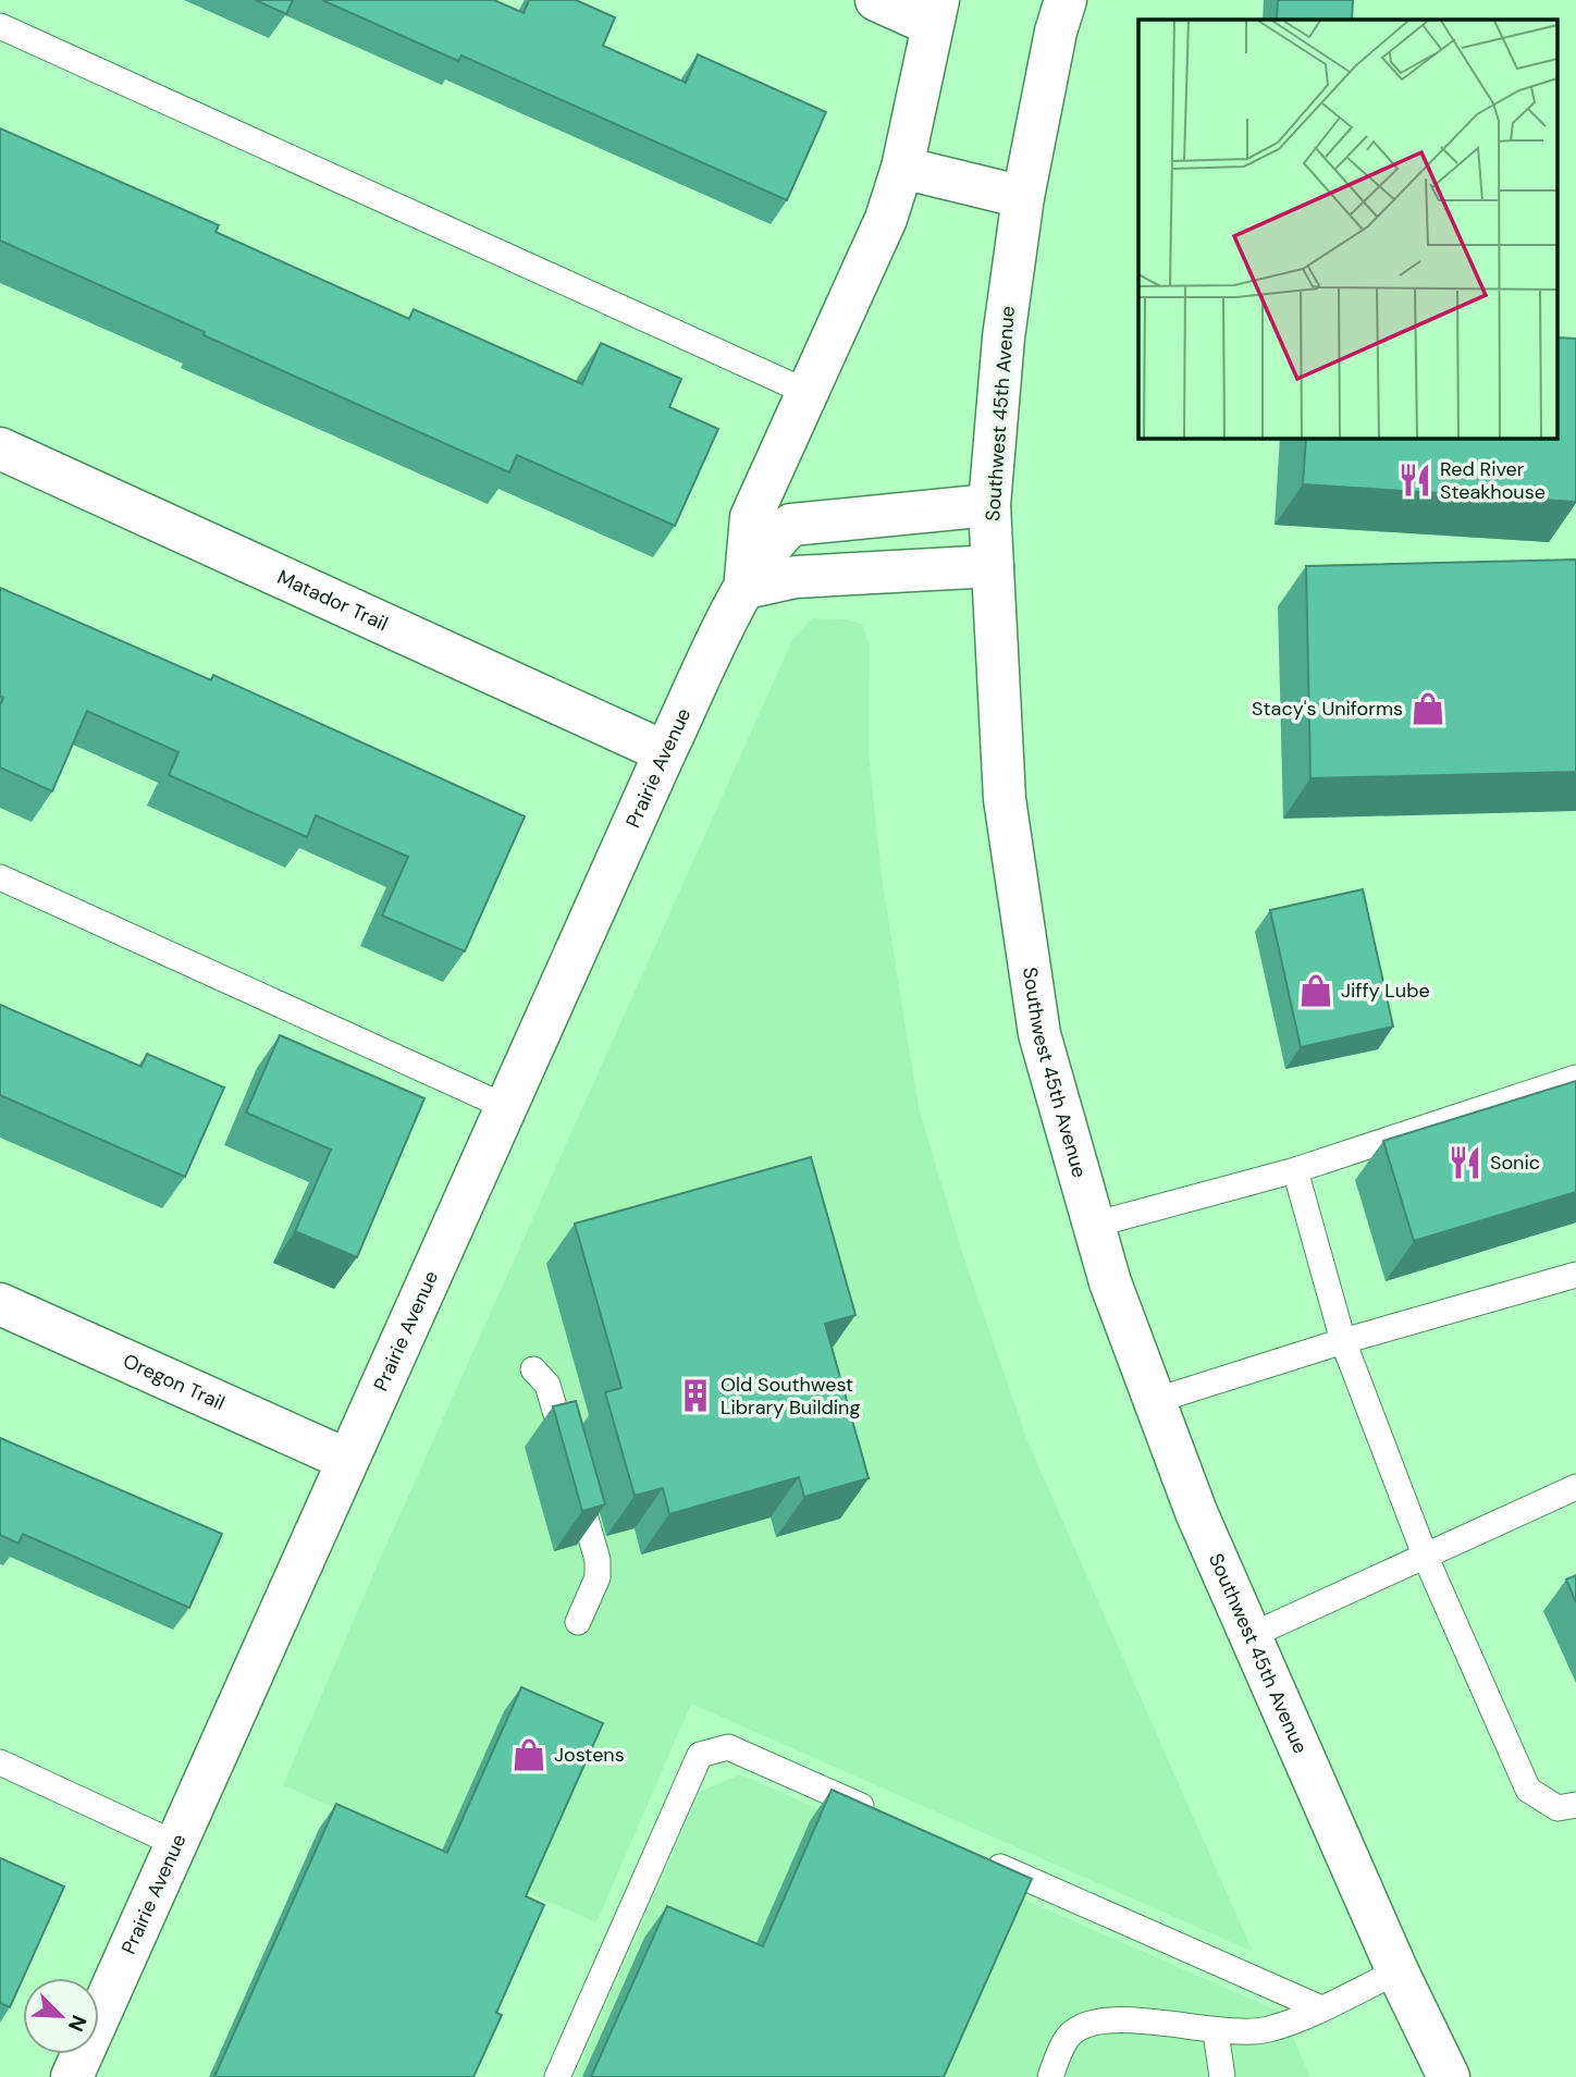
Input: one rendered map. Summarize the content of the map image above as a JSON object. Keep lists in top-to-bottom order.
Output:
{
  "streets": {
    "street": [
      "Southwest 45th Avenue",
      "Matador Trail",
      "Prairie Avenue",
      "Oregon Trail"
    ]
  },
  "crossings": [
    ["Southwest 45th Avenue", "Prairie Avenue"],
    ["Matador Trail", "Prairie Avenue"],
    ["Prairie Avenue", "Oregon Trail"]
  ],
  "places": {
    "restaurant": ["Red River Steakhouse", "Sonic"],
    "shop": ["Stacy's Uniforms", "Jiffy Lube", "Jostens"],
    "building": ["Old Southwest Library Building"]
  },
  "north": "bottom right"
}
